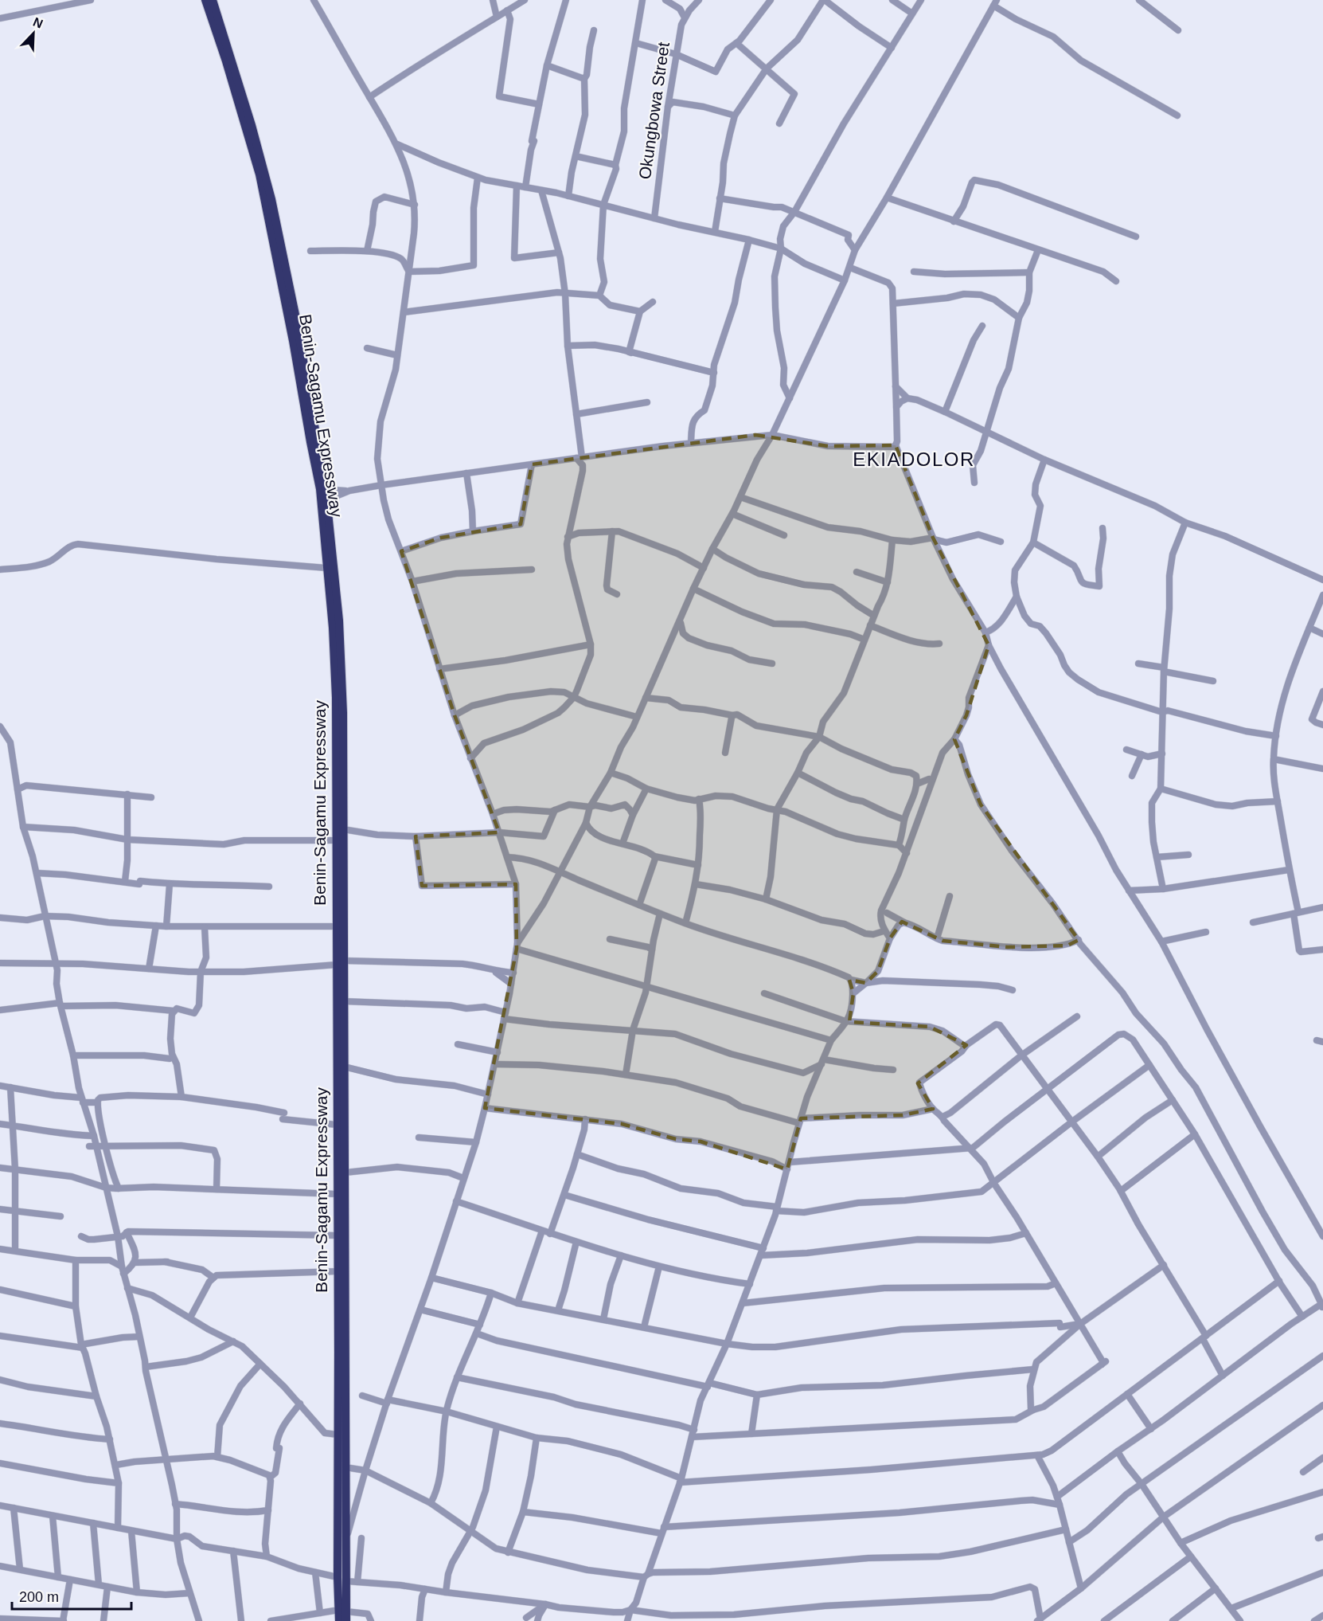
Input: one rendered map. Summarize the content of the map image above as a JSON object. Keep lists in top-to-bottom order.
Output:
{
  "streets": {
    "highway": ["Benin-Sagamu Expressway"],
    "street": ["Okungbowa Street"]
  },
  "districts": ["EKIADOLOR"],
  "scale_bar": "200 m",
  "north": "top right"
}
